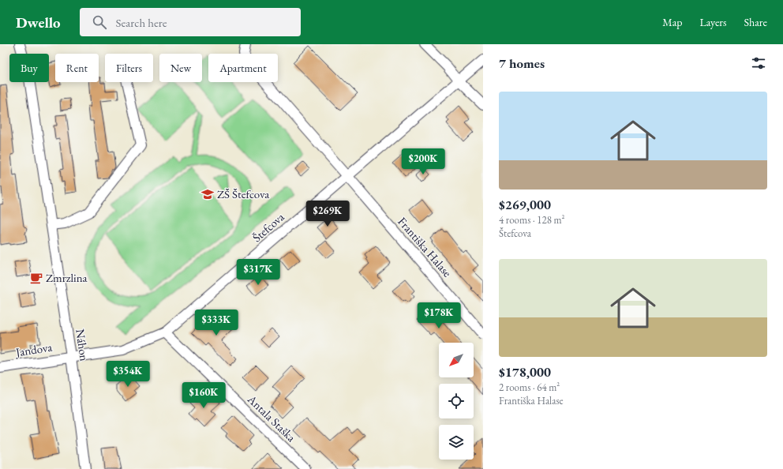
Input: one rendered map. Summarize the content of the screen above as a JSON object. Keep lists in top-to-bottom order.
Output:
{
  "streets": {
    "street": [
      "Štefcova",
      "Františka Halase",
      "Náhon",
      "Jandova",
      "Antala Staška"
    ]
  },
  "crossings": [
    ["Štefcova", "Františka Halase"],
    ["Štefcova", "Náhon"],
    ["Štefcova", "Jandova"],
    ["Štefcova", "Antala Staška"],
    ["Náhon", "Jandova"]
  ],
  "places": {
    "school or university": ["ZŠ Štefcova"],
    "cafe": ["Zmrzlina"]
  },
  "north": "bottom left",
  "page": {
    "header": "Dwello",
    "search": "Search here",
    "nav": ["Map", "Layers", "Share"],
    "heading": "7 homes",
    "chip": [
      "Buy",
      "Rent",
      "Filters",
      "New",
      "Apartment"
    ],
    "list": [
      {
        "name": "$269,000",
        "note": "4 rooms · 128 m² · Štefcova"
      },
      {
        "name": "$178,000",
        "note": "2 rooms · 64 m² · Františka Halase"
      }
    ],
    "price": [
      "$200K",
      "$269K",
      "$317K",
      "$178K",
      "$333K",
      "$354K",
      "$160K"
    ]
  }
}
